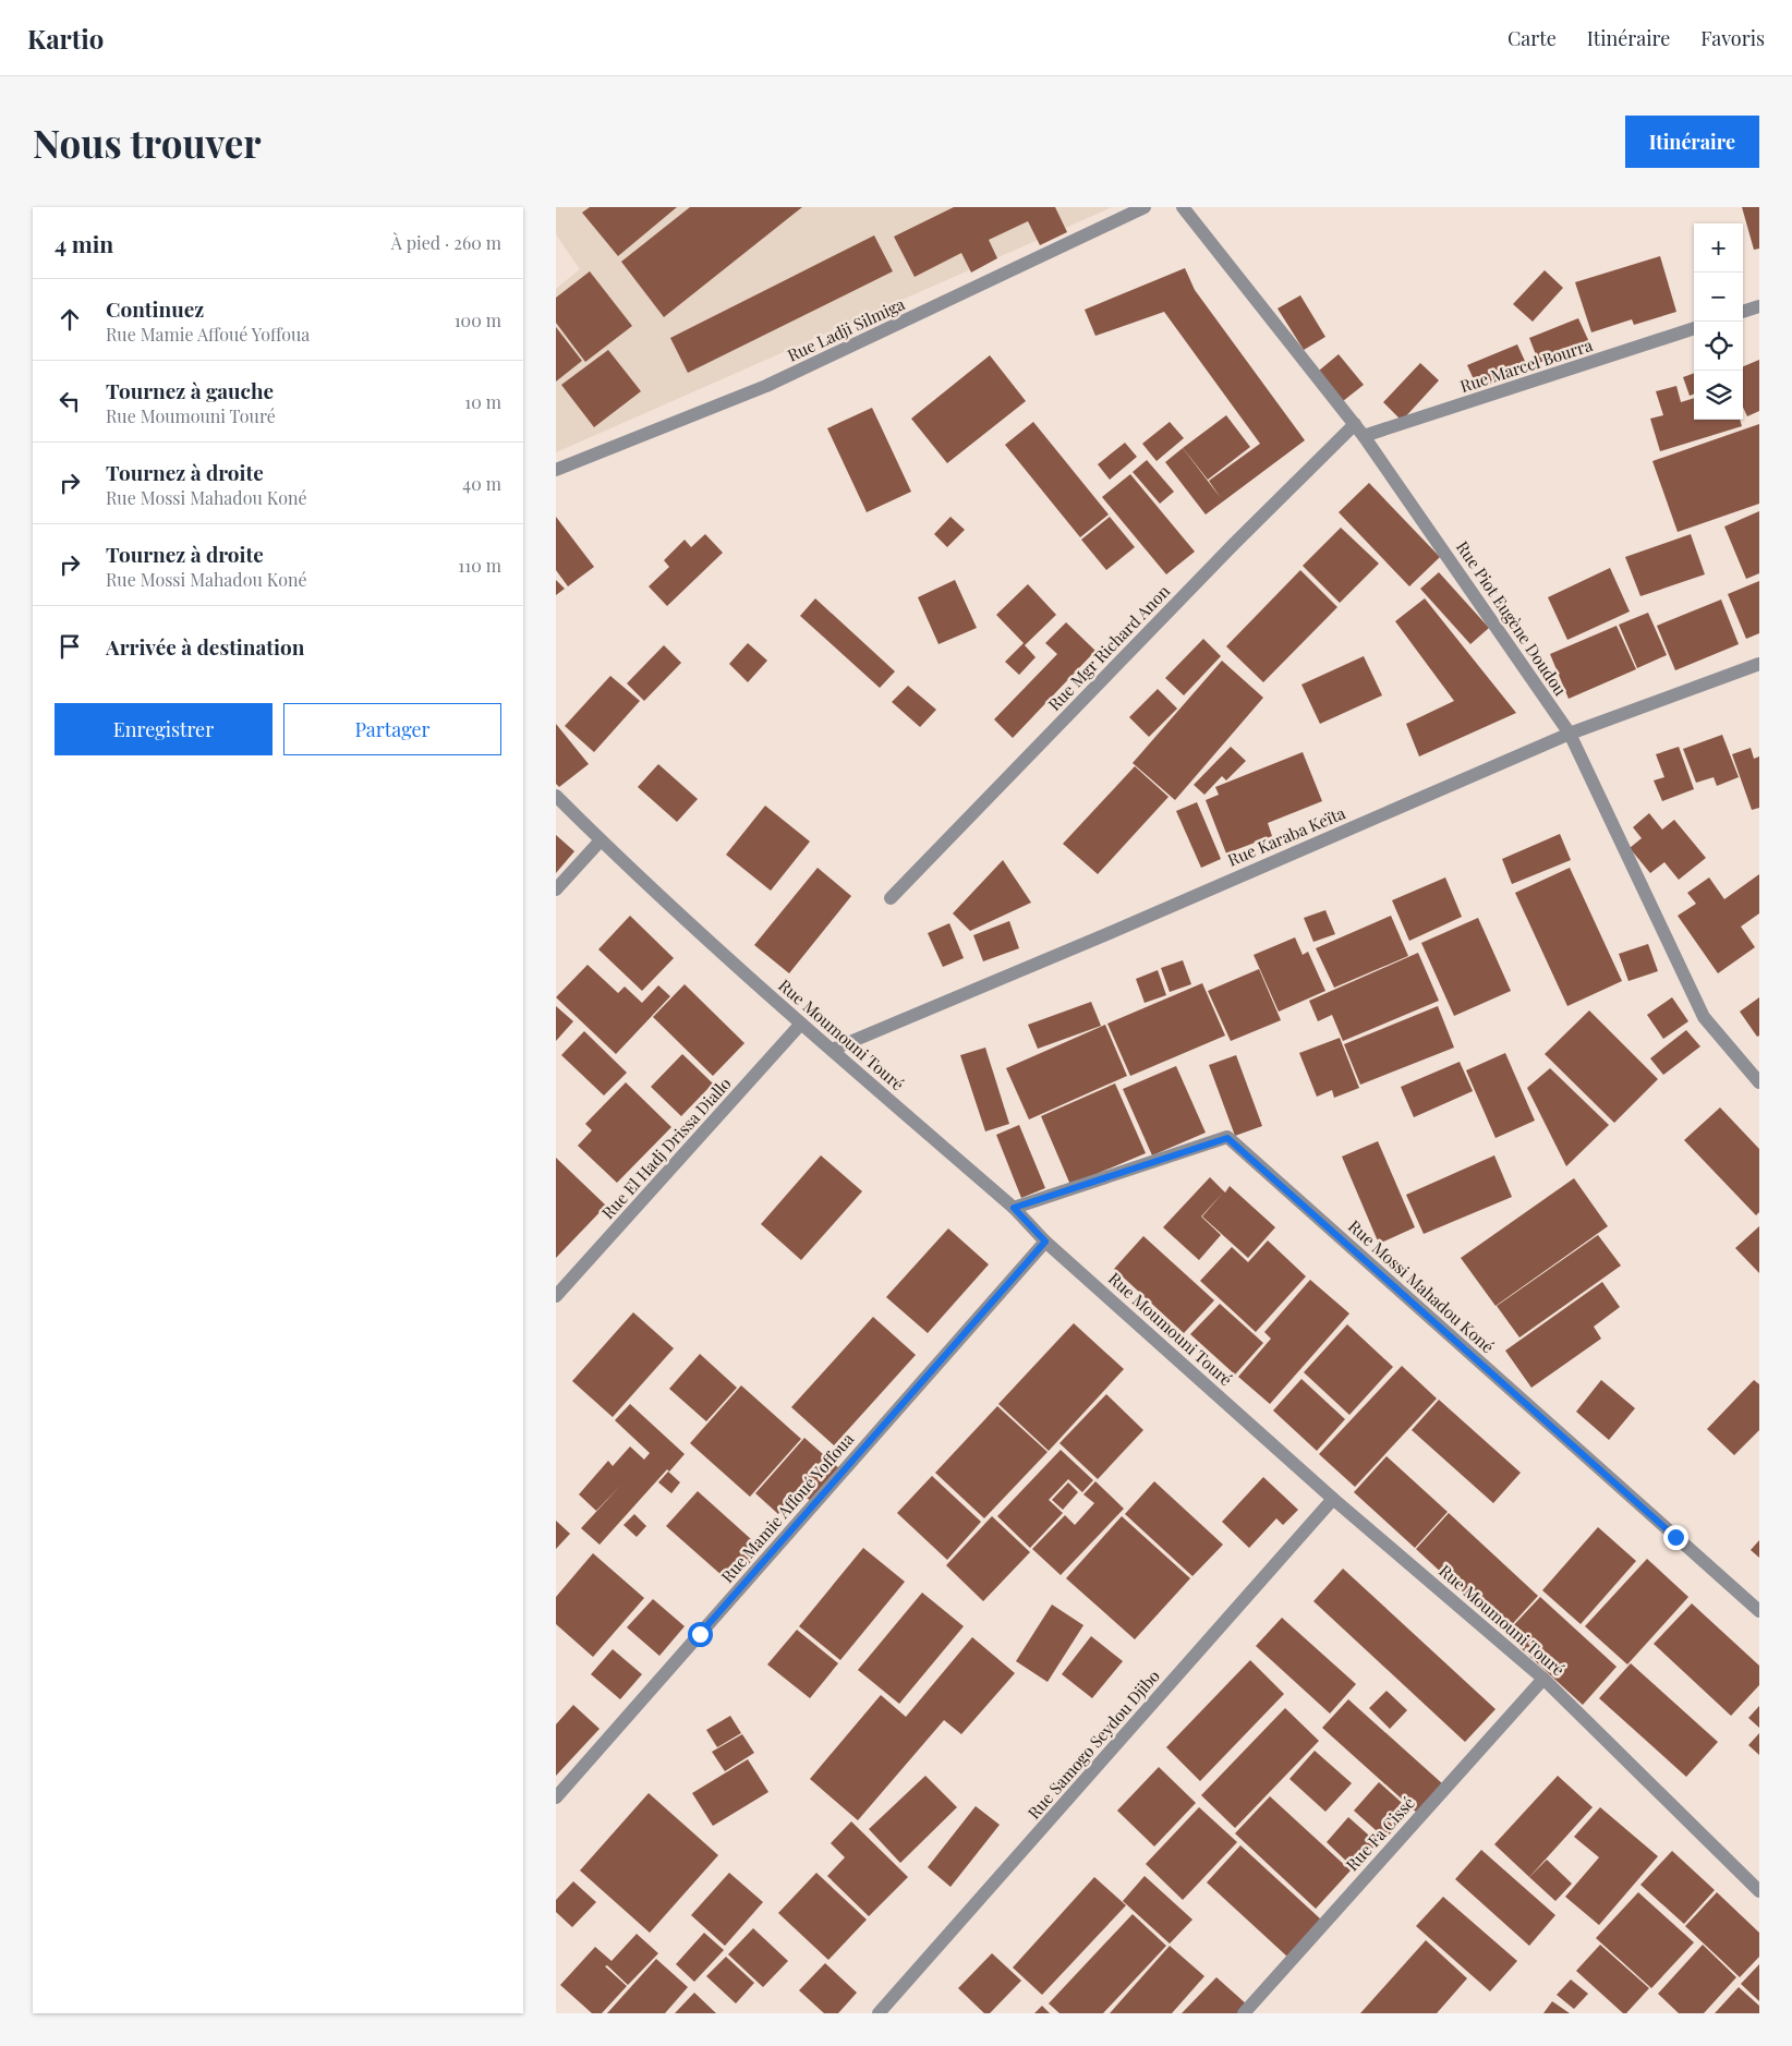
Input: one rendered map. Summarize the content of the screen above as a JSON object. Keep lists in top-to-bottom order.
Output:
{
  "streets": {
    "street": [
      "Rue Ladji Silmiga",
      "Rue Marcel Bourra",
      "Rue Piot Eugène Doudou",
      "Rue Mgr Richard Anon",
      "Rue Karaba Keïta",
      "Rue Moumouni Touré",
      "Rue El Hadj Drissa Diallo",
      "Rue Mossi Mahadou Koné",
      "Rue Mamie Affoué Yoffoua",
      "Rue Samogo Seydou Djibo",
      "Rue Fa Cissé"
    ]
  },
  "crossings": [
    ["Rue Marcel Bourra", "Rue Piot Eugène Doudou"],
    ["Rue Piot Eugène Doudou", "Rue Mgr Richard Anon"],
    ["Rue Piot Eugène Doudou", "Rue Karaba Keïta"],
    ["Rue Karaba Keïta", "Rue Moumouni Touré"],
    ["Rue Moumouni Touré", "Rue El Hadj Drissa Diallo"],
    ["Rue Moumouni Touré", "Rue Mossi Mahadou Koné"],
    ["Rue Moumouni Touré", "Rue Mamie Affoué Yoffoua"],
    ["Rue Moumouni Touré", "Rue Samogo Seydou Djibo"],
    ["Rue Moumouni Touré", "Rue Fa Cissé"]
  ],
  "page": {
    "header": "Kartio",
    "nav": ["Carte", "Itinéraire", "Favoris"],
    "buttons": [
      "Itinéraire",
      ["Enregistrer", "Partager"]
    ],
    "title": "Nous trouver",
    "heading": ["4 min", "À pied · 260 m"],
    "map_buttons": ["+", "−"],
    "list": [
      ["Continuez", "Rue Mamie Affoué Yoffoua", "100 m"],
      ["Tournez à gauche", "Rue Moumouni Touré", "10 m"],
      ["Tournez à droite", "Rue Mossi Mahadou Koné", "40 m"],
      ["Tournez à droite", "Rue Mossi Mahadou Koné", "110 m"],
      "Arrivée à destination"
    ]
  }
}
